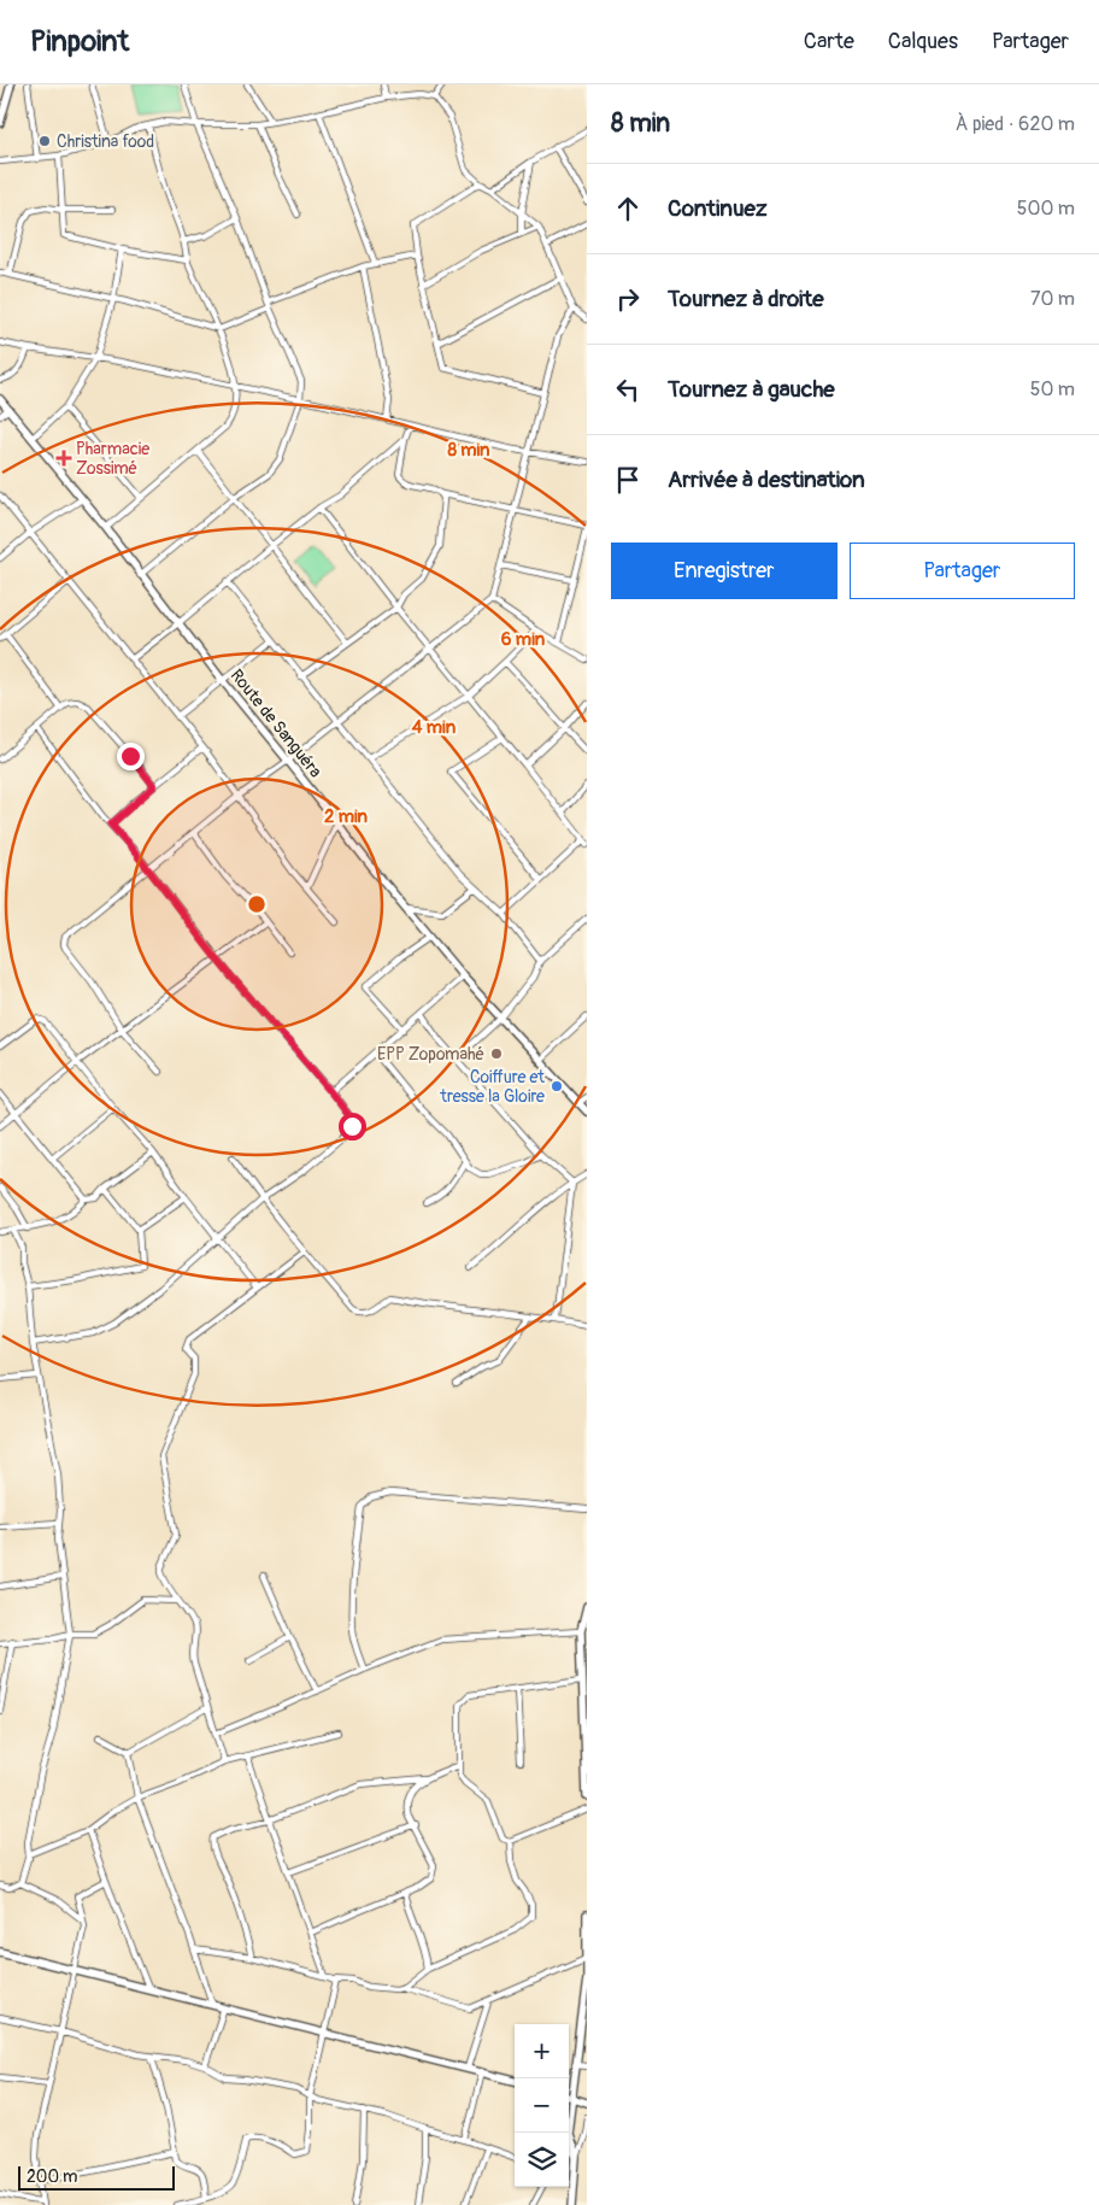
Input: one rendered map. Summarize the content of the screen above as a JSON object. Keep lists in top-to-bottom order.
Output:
{
  "streets": {
    "street": ["Route de Sanguéra"]
  },
  "places": {
    "other": ["Christina food", "EPP Zopomahé", "Coiffure et tresse la Gloire"],
    "health": ["Pharmacie Zossimé"]
  },
  "scale_bar": "200 m",
  "page": {
    "header": "Pinpoint",
    "nav": ["Carte", "Calques", "Partager"],
    "heading": ["8 min", "À pied · 620 m"],
    "list": [
      ["Continuez", "500 m"],
      ["Tournez à droite", "70 m"],
      ["Tournez à gauche", "50 m"],
      "Arrivée à destination"
    ],
    "buttons": ["Enregistrer", "Partager"],
    "map_buttons": ["+", "−"],
    "scale": "200 m"
  },
  "rings": [
    "8 min",
    "6 min",
    "4 min",
    "2 min"
  ]
}
